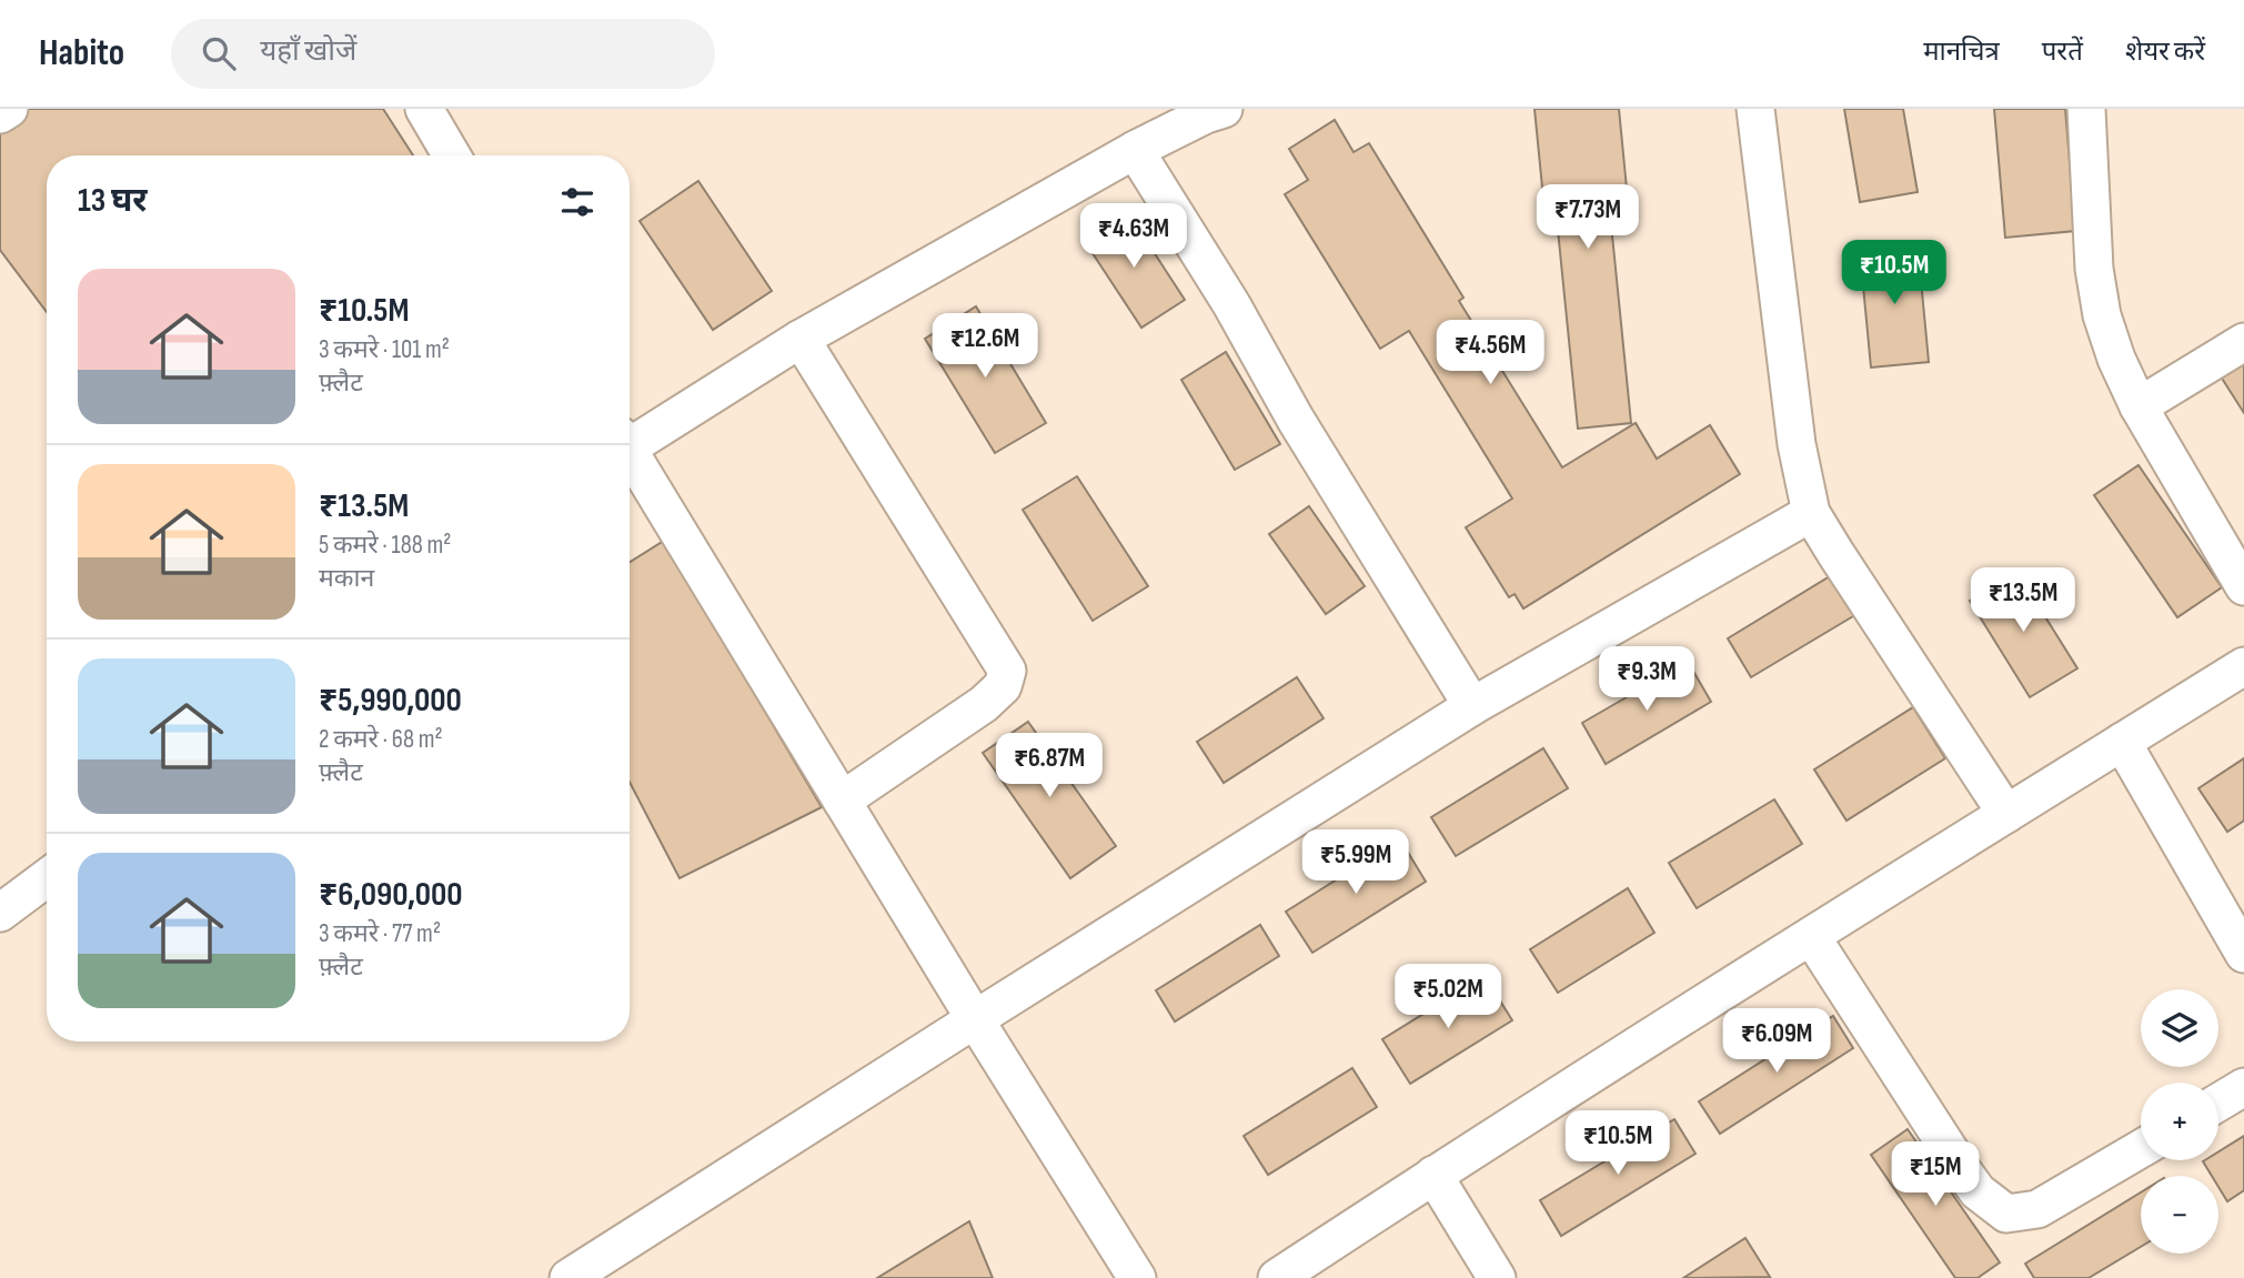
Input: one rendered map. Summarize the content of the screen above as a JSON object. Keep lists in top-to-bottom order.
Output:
{
  "page": {
    "header": "Habito",
    "search": "यहाँ खोजें",
    "nav": ["मानचित्र", "परतें", "शेयर करें"],
    "heading": "13 घर",
    "price": [
      "₹7.73M",
      "₹4.63M",
      "₹10.5M",
      "₹12.6M",
      "₹4.56M",
      "₹13.5M",
      "₹9.3M",
      "₹6.87M",
      "₹5.99M",
      "₹5.02M",
      "₹6.09M",
      "₹10.5M",
      "₹15M"
    ],
    "list": [
      {
        "name": "₹10.5M",
        "note": "3 कमरे · 101 m² · फ़्लैट"
      },
      {
        "name": "₹13.5M",
        "note": "5 कमरे · 188 m² · मकान"
      },
      {
        "name": "₹5,990,000",
        "note": "2 कमरे · 68 m² · फ़्लैट"
      },
      {
        "name": "₹6,090,000",
        "note": "3 कमरे · 77 m² · फ़्लैट"
      }
    ],
    "map_buttons": ["+", "−"]
  }
}
